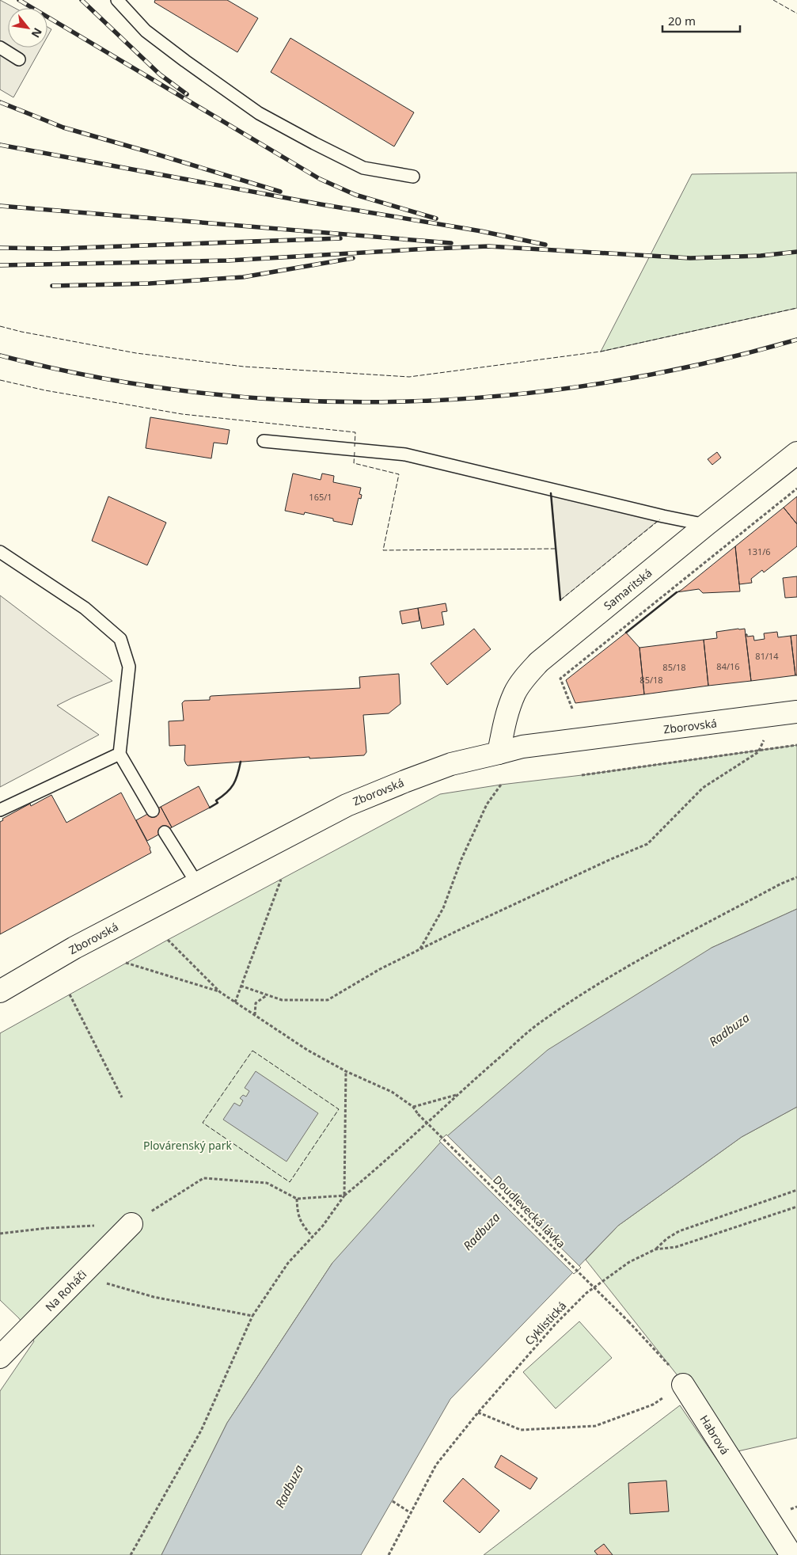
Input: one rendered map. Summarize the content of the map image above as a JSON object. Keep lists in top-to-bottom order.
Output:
{
  "streets": {
    "main road": [
      "Samaritská",
      "Zborovská",
      "Na Roháči",
      "Habrová"
    ],
    "path": ["Doudlevecká lávka", "Cyklistická"]
  },
  "crossings": [
    ["Samaritská", "Zborovská"],
    ["Doudlevecká lávka", "Habrová"]
  ],
  "water": ["Radbuza"],
  "parks": ["Plovárenský park"],
  "house_numbers": [
    "165/1",
    "131/6",
    "81/14",
    "84/16",
    "85/18",
    "85/18"
  ],
  "scale_bar": "20 m",
  "north": "bottom right"
}
